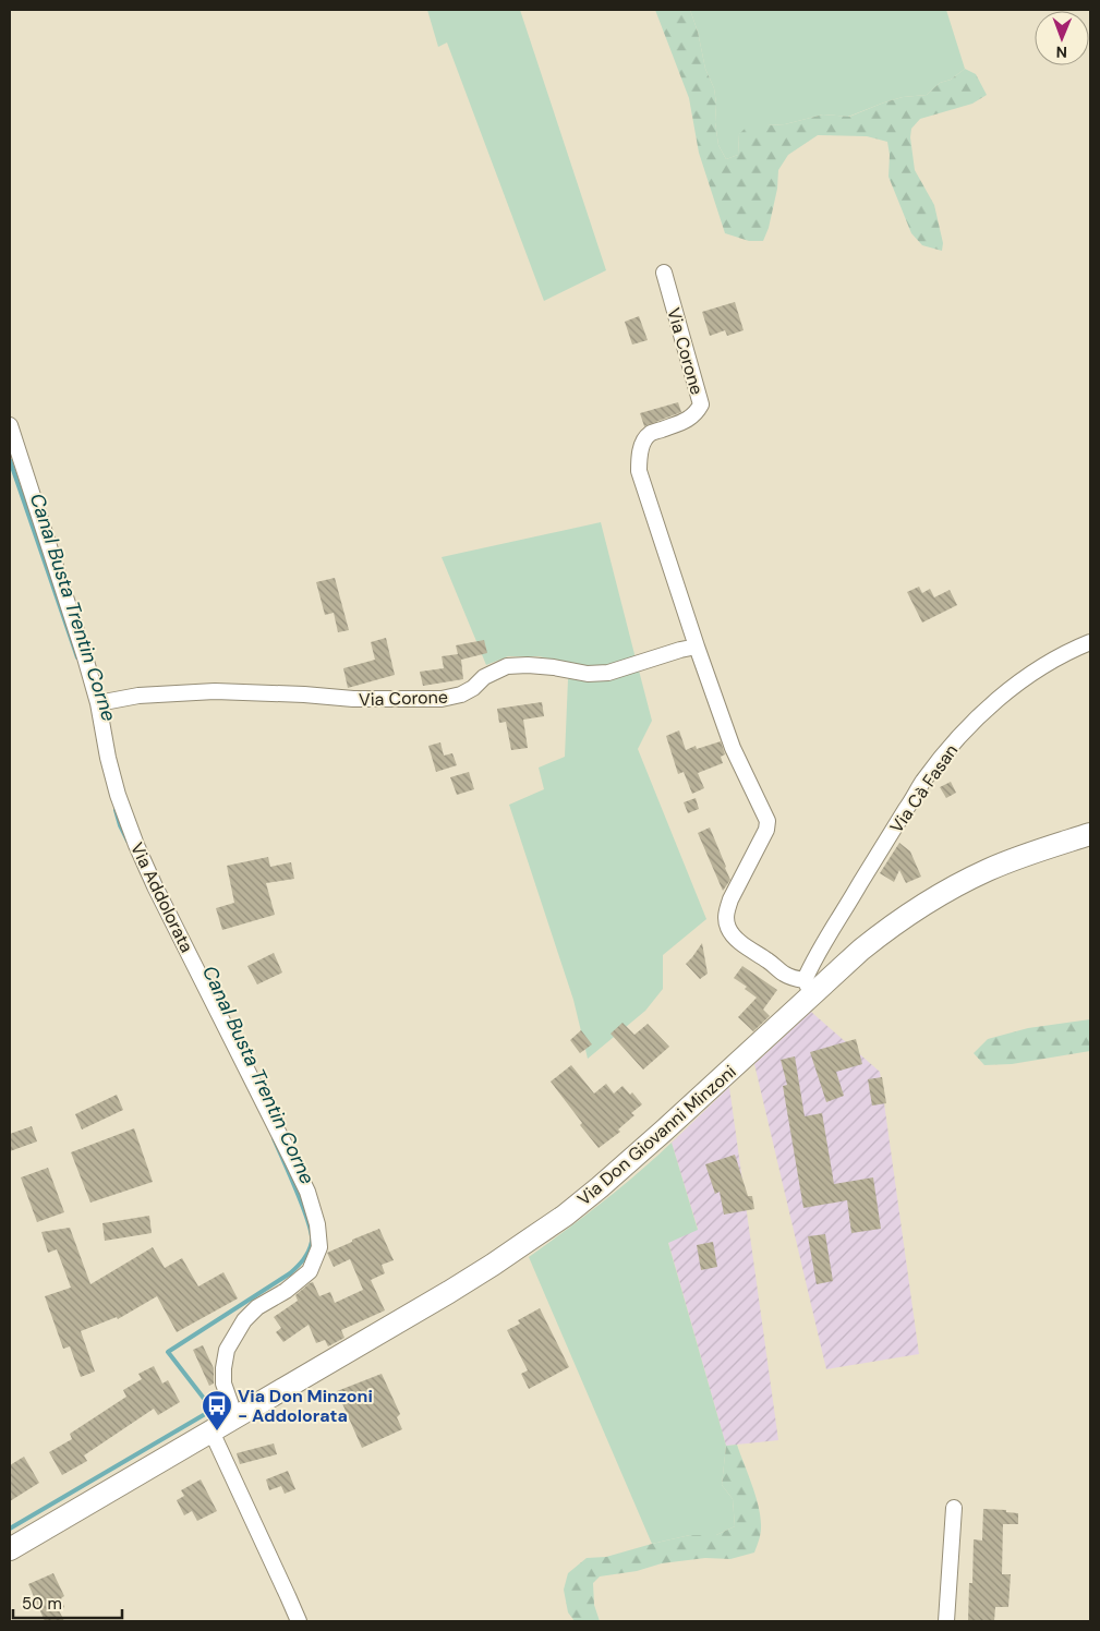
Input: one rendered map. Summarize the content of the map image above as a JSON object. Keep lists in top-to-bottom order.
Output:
{
  "streets": {
    "street": [
      "Via Corone",
      "Via Cà Fasan",
      "Via Addolorata",
      "Via Don Giovanni Minzoni"
    ]
  },
  "crossings": [
    ["Via Corone", "Via Cà Fasan"],
    ["Via Corone", "Via Addolorata"],
    ["Via Corone", "Via Don Giovanni Minzoni"],
    ["Via Cà Fasan", "Via Don Giovanni Minzoni"],
    ["Via Addolorata", "Via Don Giovanni Minzoni"]
  ],
  "water": ["Canal Busta Trentin Corne"],
  "places": {
    "bus stop": ["Via Don Minzoni - Addolorata"]
  },
  "scale_bar": "50 m",
  "north": "bottom"
}
